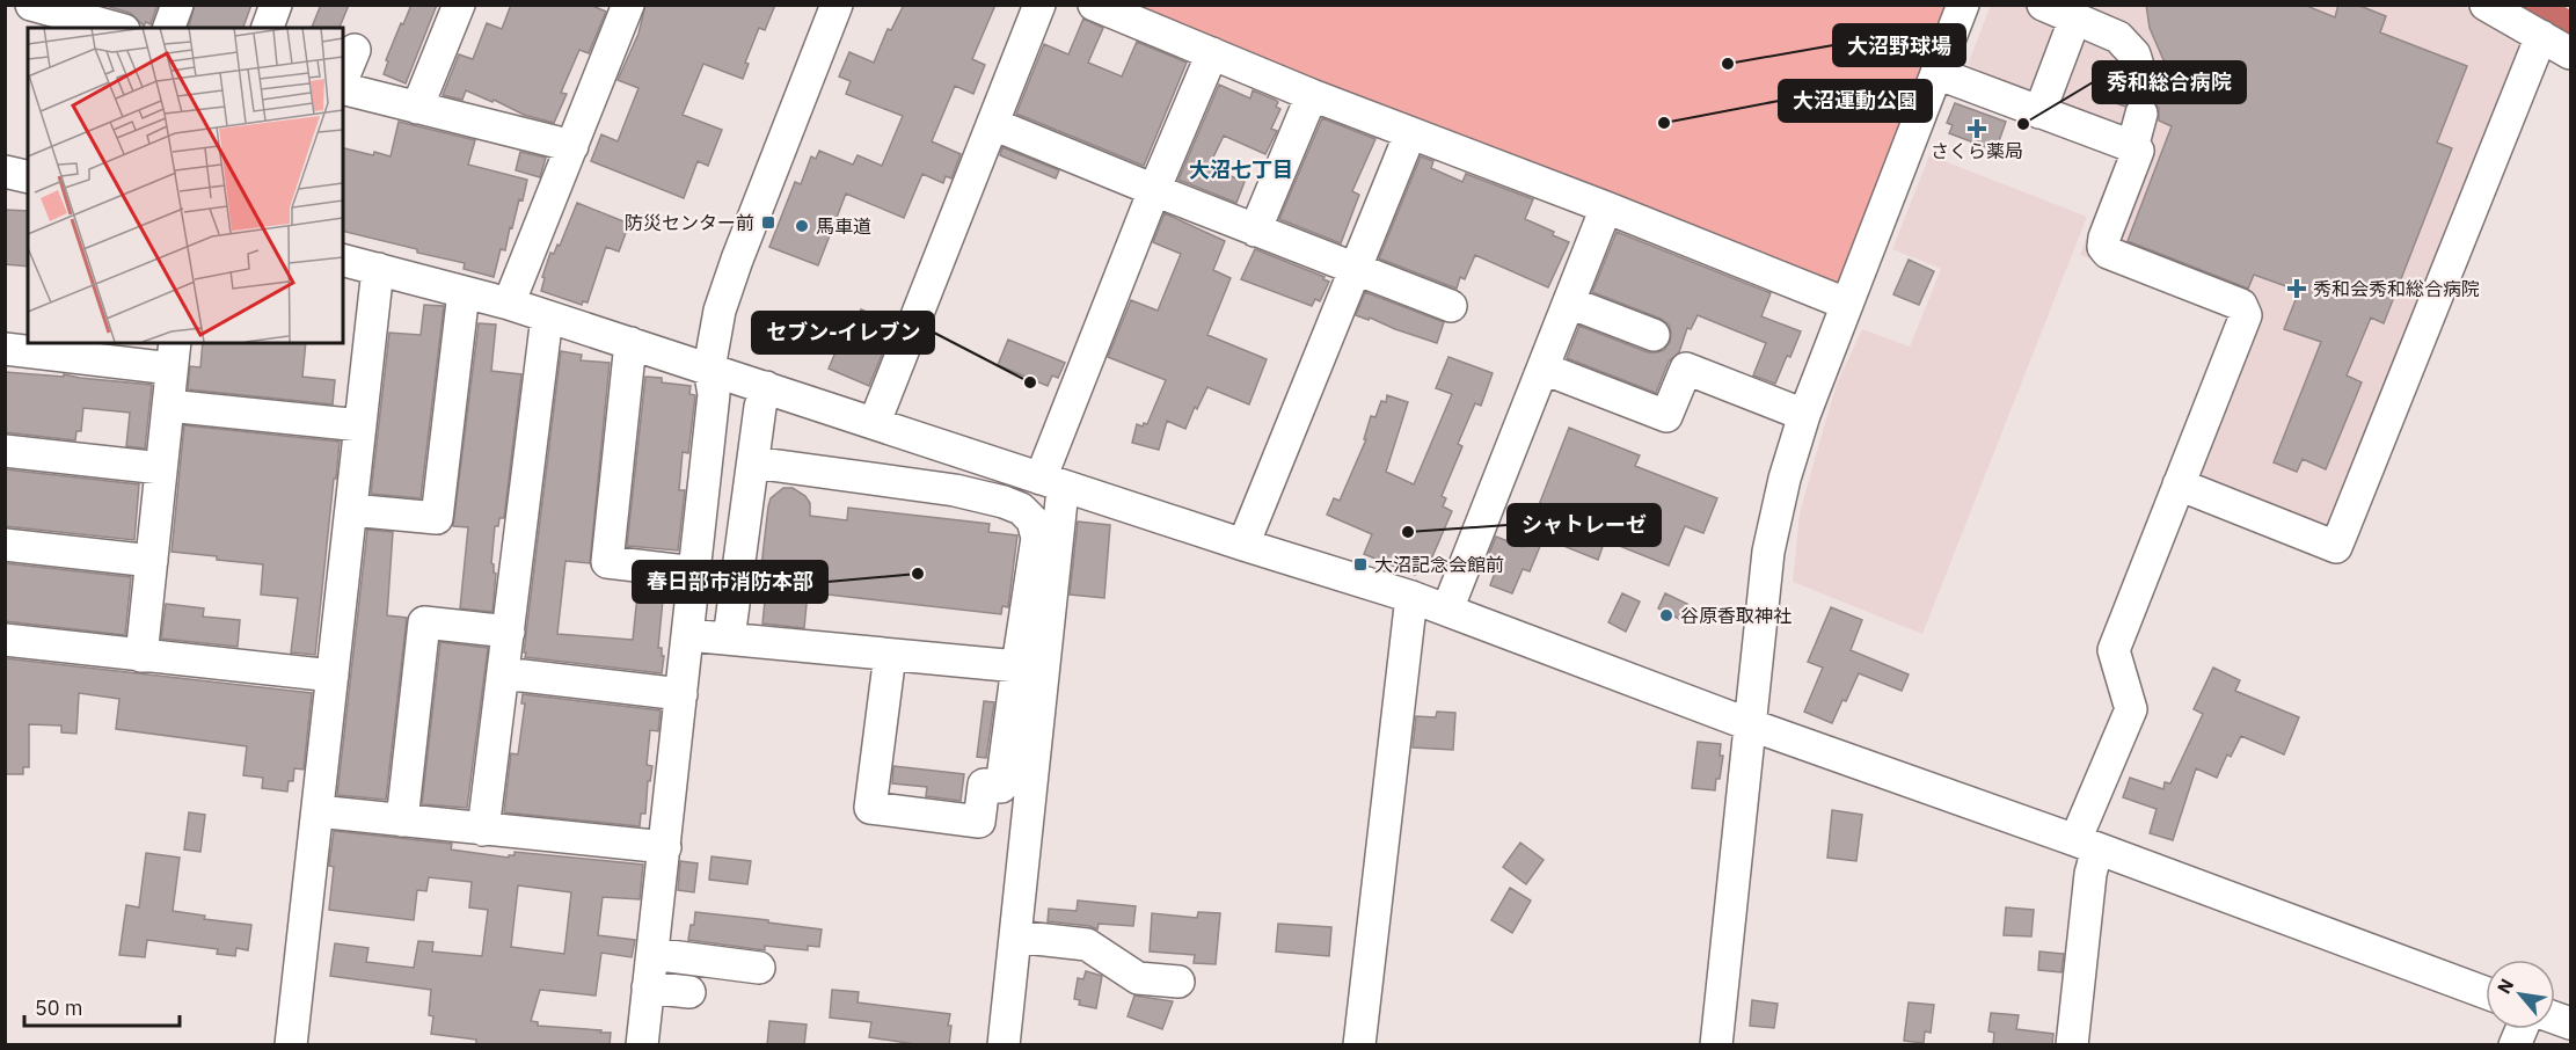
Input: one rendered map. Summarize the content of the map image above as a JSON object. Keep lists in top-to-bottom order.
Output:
{
  "districts": ["大沼七丁目"],
  "places": {
    "other": [
      "大沼野球場",
      "大沼運動公園",
      "秀和総合病院",
      "馬車道",
      "セブン-イレブン",
      "シャトレーゼ",
      "春日部市消防本部",
      "谷原香取神社"
    ],
    "health": ["さくら薬局", "秀和会秀和総合病院"],
    "transit": ["防災センター前", "大沼記念会館前"]
  },
  "scale_bar": "50 m",
  "north": "top left"
}
